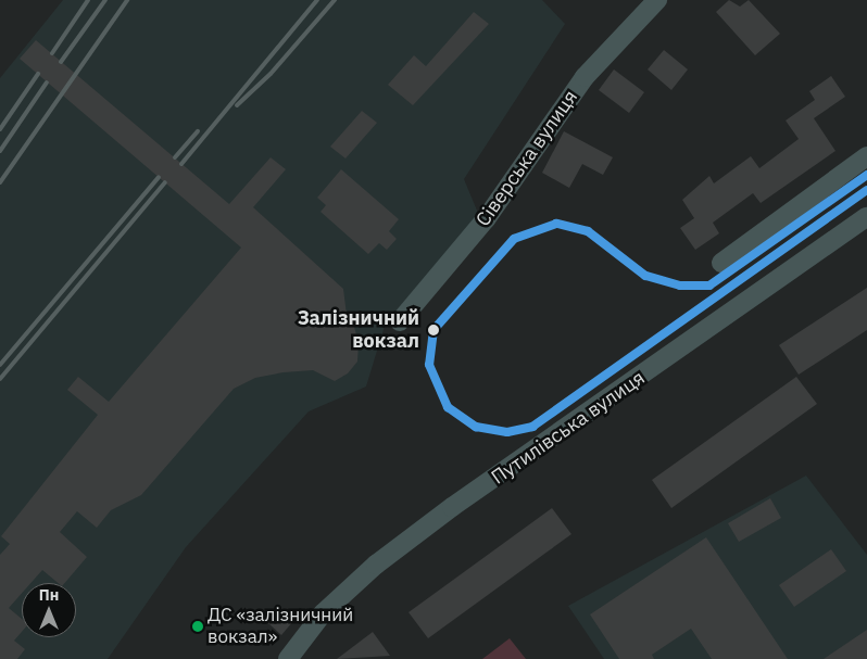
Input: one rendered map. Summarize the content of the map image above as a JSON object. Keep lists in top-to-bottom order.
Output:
{
  "streets": {
    "street": ["Сіверська вулиця", "Путилівська вулиця"]
  },
  "places": ["Залізничний вокзал", "ДС «залізничний вокзал»"],
  "north": "top"
}
